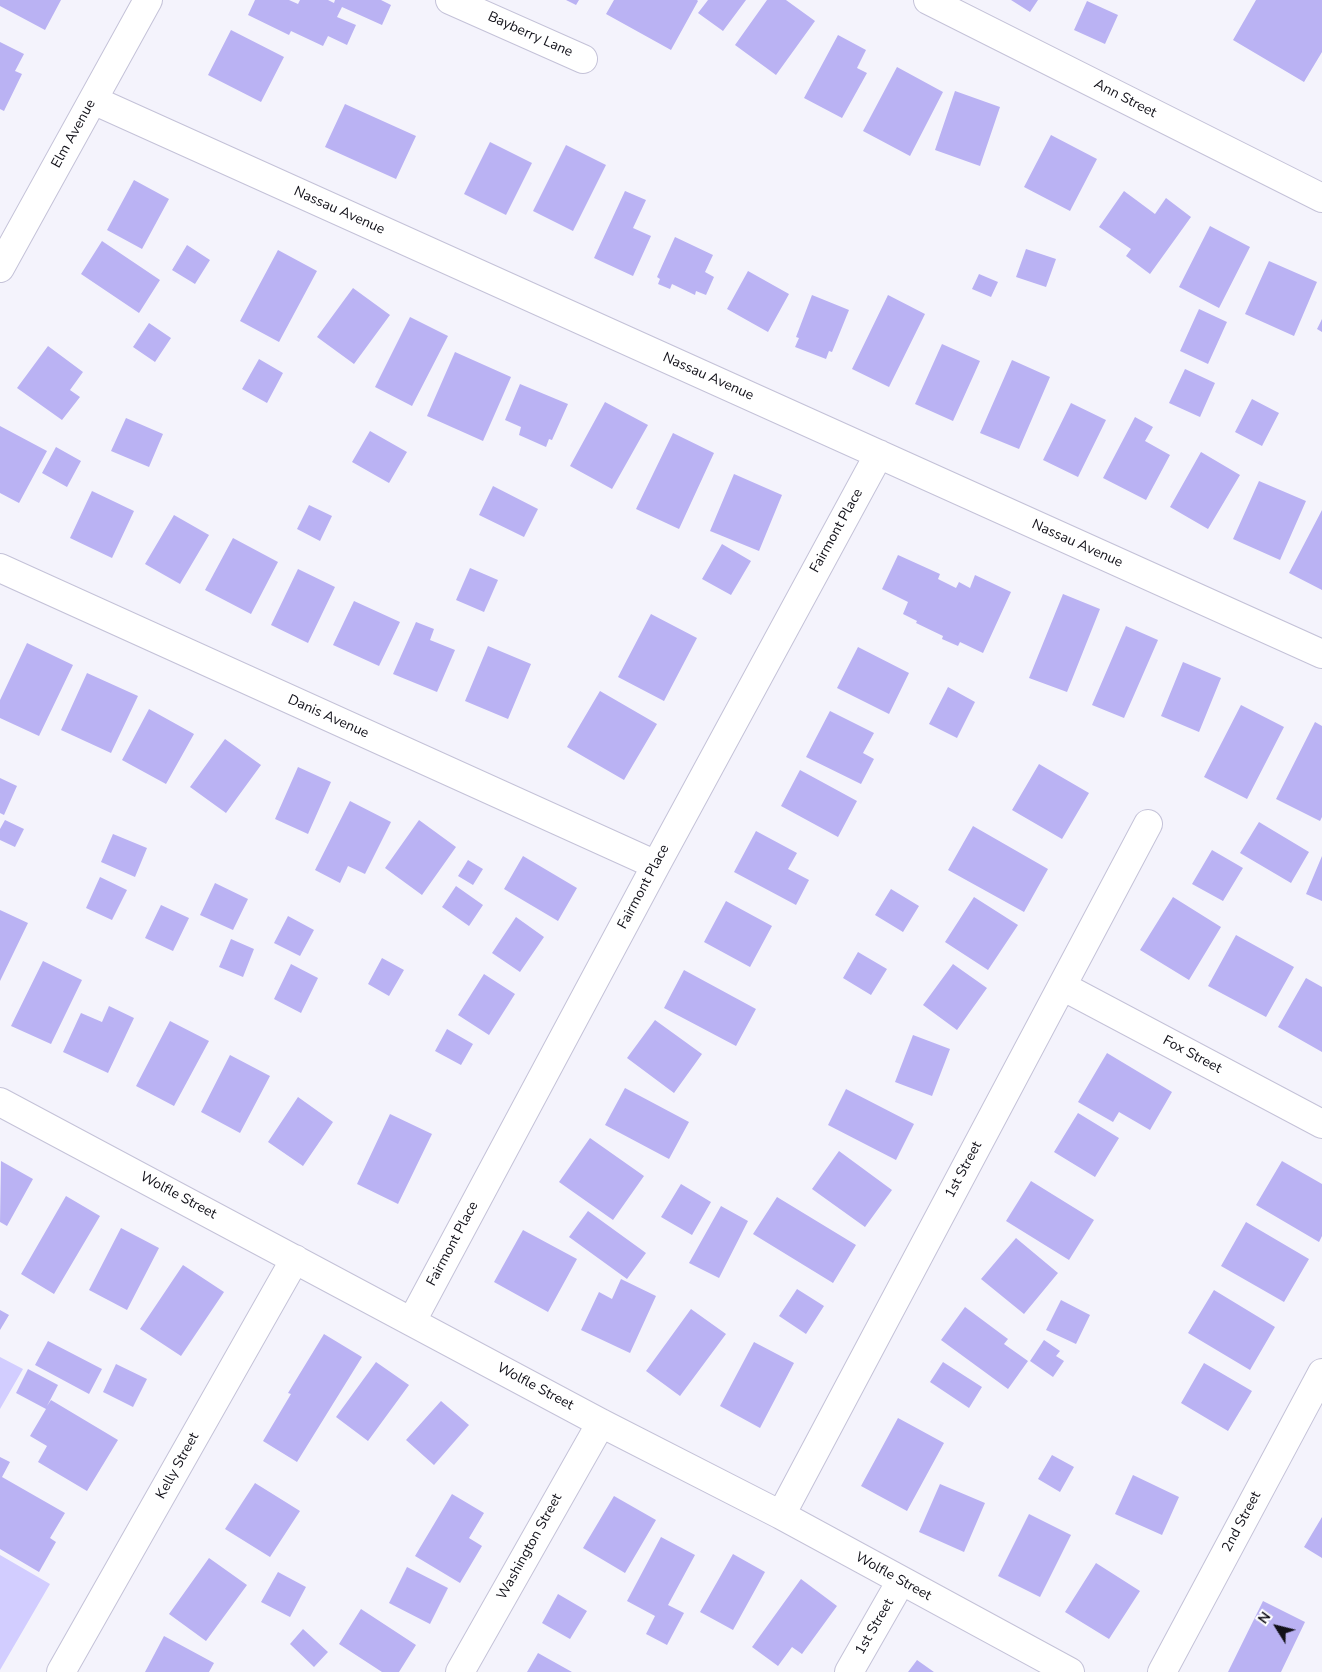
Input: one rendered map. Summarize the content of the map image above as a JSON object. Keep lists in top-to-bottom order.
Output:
{
  "streets": {
    "street": [
      "Bayberry Lane",
      "Ann Street",
      "Elm Avenue",
      "Nassau Avenue",
      "Fairmont Place",
      "Danis Avenue",
      "Fox Street",
      "1st Street",
      "Wolfle Street",
      "Kelly Street",
      "2nd Street",
      "Washington Street"
    ]
  },
  "crossings": [
    ["Elm Avenue", "Nassau Avenue"],
    ["Nassau Avenue", "Fairmont Place"],
    ["Fairmont Place", "Danis Avenue"],
    ["Fairmont Place", "Wolfle Street"],
    ["Fox Street", "1st Street"],
    ["1st Street", "Wolfle Street"],
    ["Wolfle Street", "Kelly Street"],
    ["Wolfle Street", "Washington Street"]
  ],
  "north": "top left"
}
